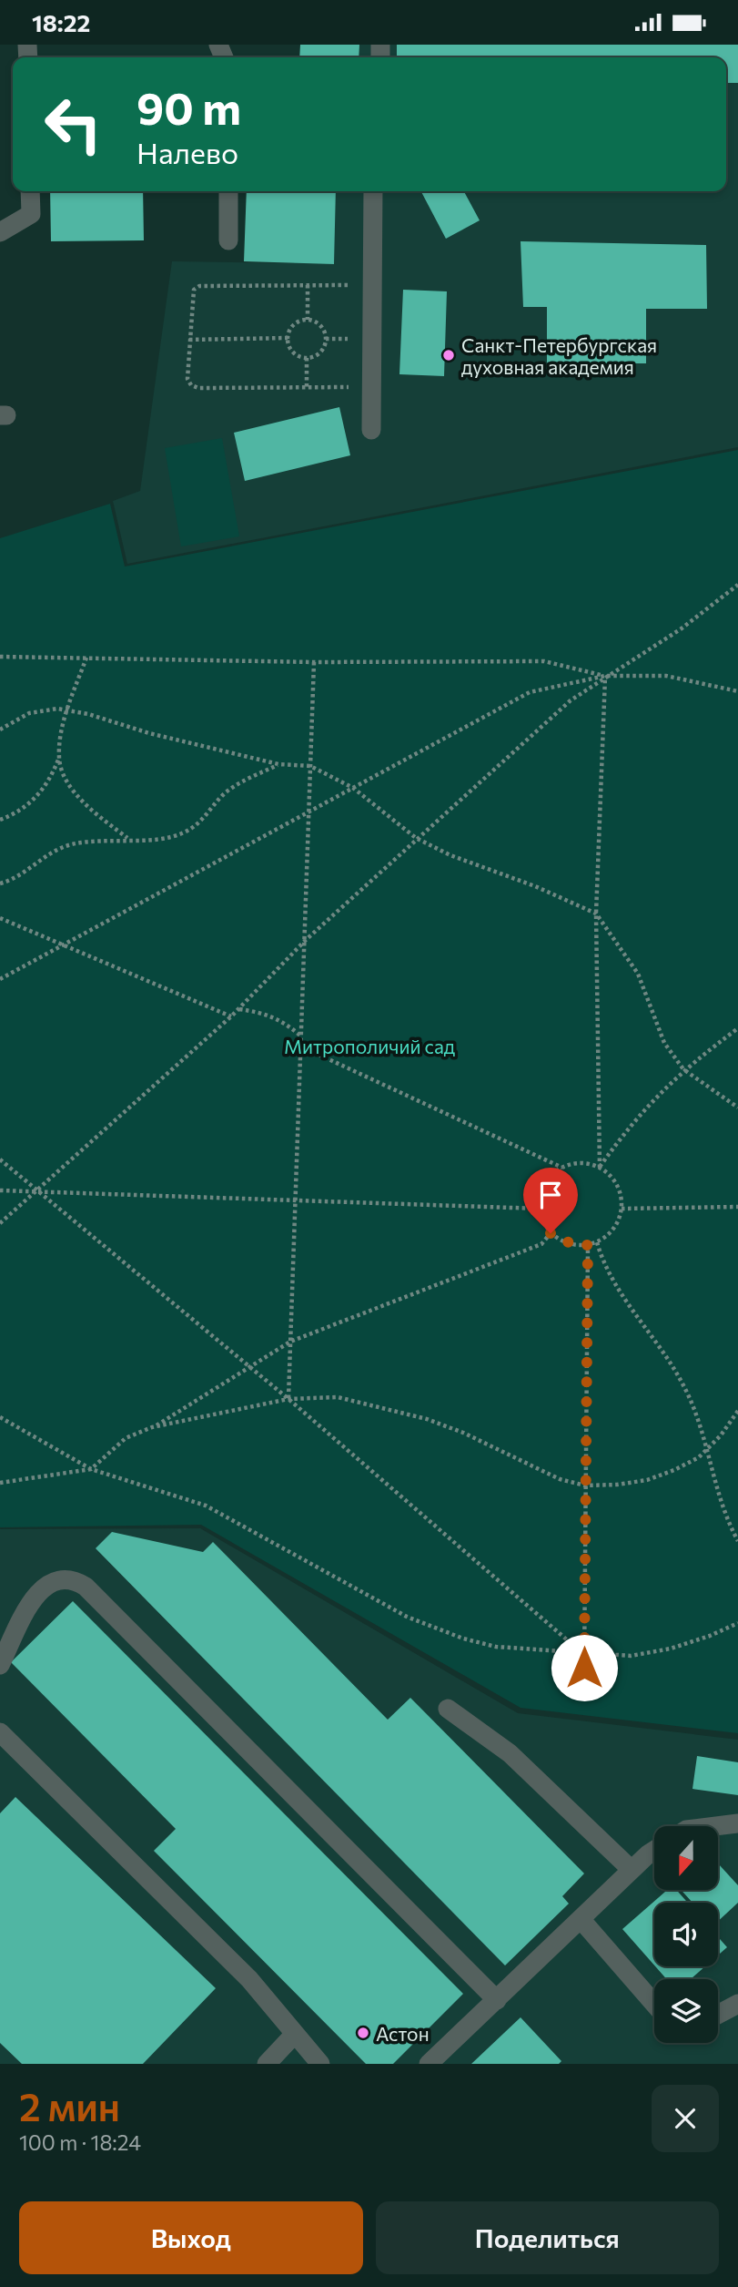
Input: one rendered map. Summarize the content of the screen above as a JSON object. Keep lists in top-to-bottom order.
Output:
{
  "parks": ["Митрополичий сад"],
  "places": ["Санкт-Петербургская духовная академия", "Астон"],
  "north": "bottom",
  "page": {
    "status": "18:22",
    "turn": ["90 m", "Налево"],
    "heading": ["2 мин", "100 m · 18:24"],
    "buttons": ["Выход", "Поделиться"]
  }
}
